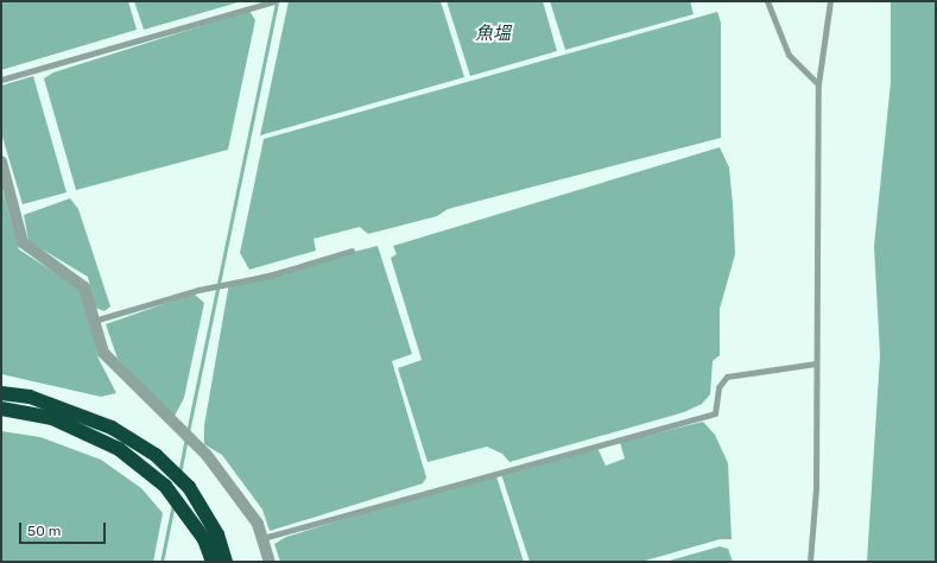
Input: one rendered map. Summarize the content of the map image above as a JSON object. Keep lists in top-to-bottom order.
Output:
{
  "water": ["魚塭"],
  "scale_bar": "50 m"
}
